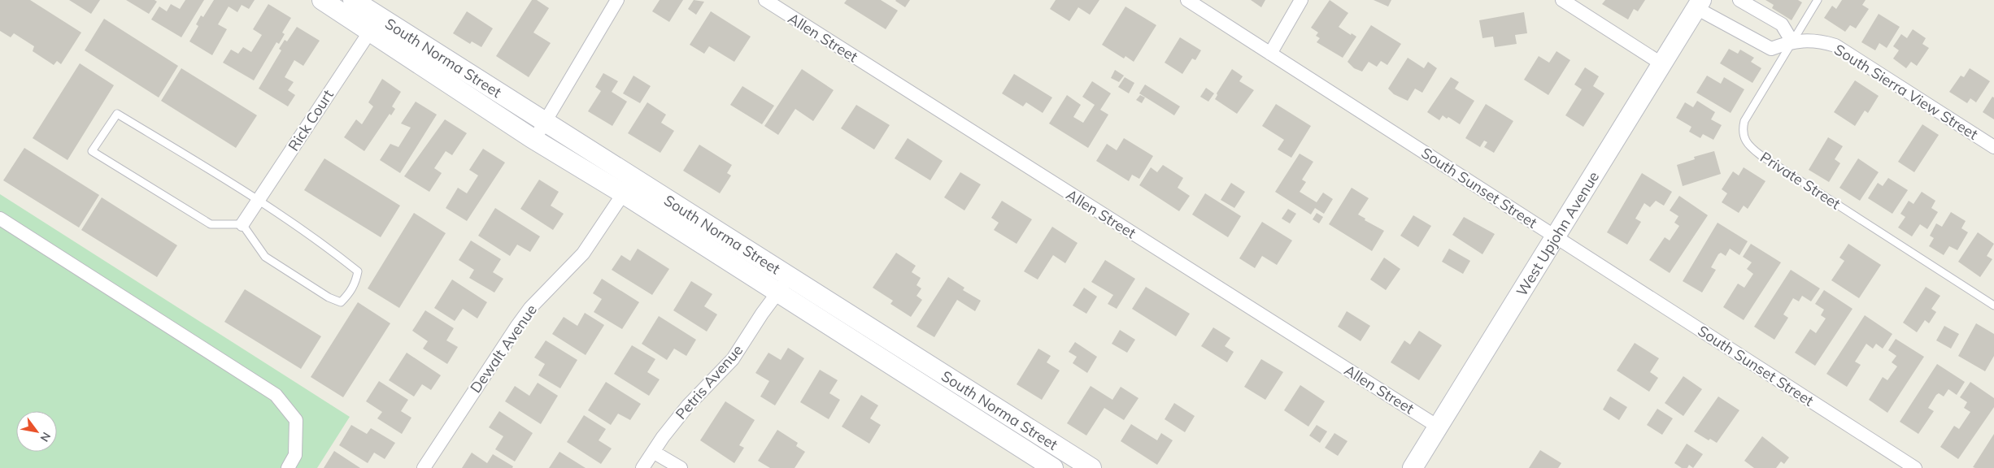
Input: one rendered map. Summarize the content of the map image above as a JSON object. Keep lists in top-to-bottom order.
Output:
{
  "streets": {
    "street": [
      "Allen Street",
      "South Norma Street",
      "South Sierra View Street",
      "Rick Court",
      "South Sunset Street",
      "West Upjohn Avenue",
      "Dewalt Avenue",
      "Petris Avenue"
    ],
    "lane": ["Private Street"]
  },
  "crossings": [
    ["Allen Street", "West Upjohn Avenue"],
    ["South Norma Street", "Rick Court"],
    ["South Norma Street", "Dewalt Avenue"],
    ["South Norma Street", "Petris Avenue"],
    ["South Sierra View Street", "Private Street"],
    ["South Sierra View Street", "West Upjohn Avenue"],
    ["South Sunset Street", "West Upjohn Avenue"]
  ],
  "north": "bottom right"
}
